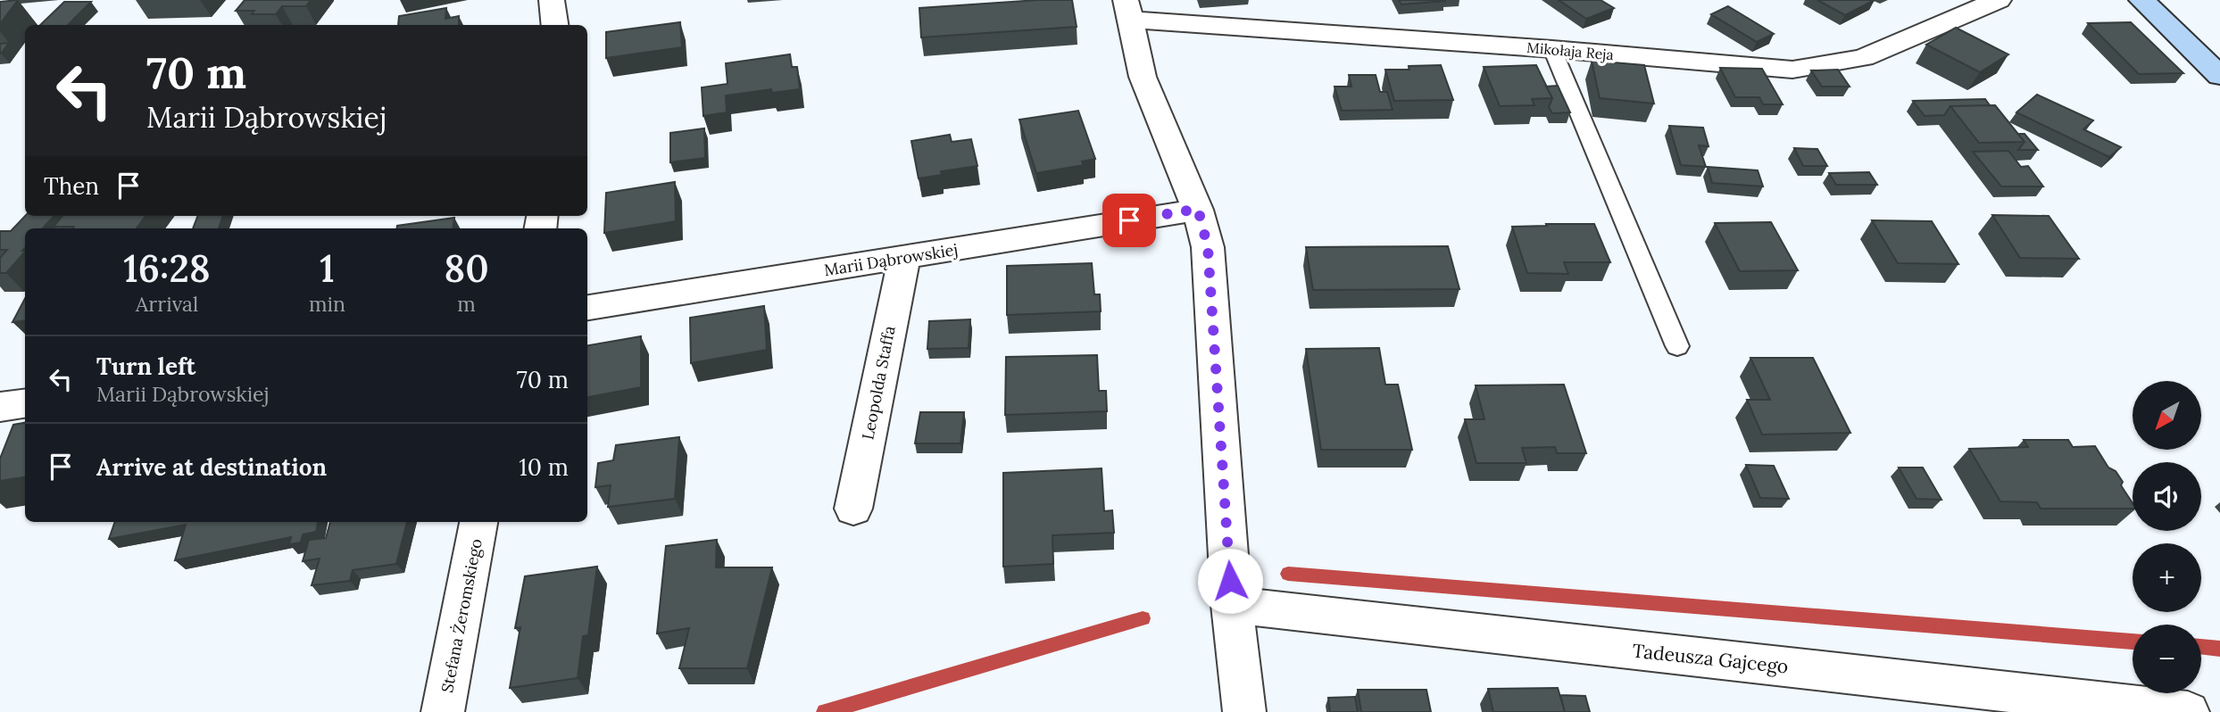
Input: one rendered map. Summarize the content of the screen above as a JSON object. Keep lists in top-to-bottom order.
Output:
{
  "streets": {
    "street": [
      "Mikołaja Reja",
      "Marii Dąbrowskiej",
      "Leopolda Staffa",
      "Stefana Żeromskiego",
      "Tadeusza Gajcego"
    ]
  },
  "crossings": [
    ["Marii Dąbrowskiej", "Leopolda Staffa"]
  ],
  "north": "bottom left",
  "page": {
    "turn": ["70 m", "Marii Dąbrowskiej"],
    "then": "Then",
    "eta": [
      "16:28",
      "Arrival",
      "1",
      "min",
      "80",
      "m"
    ],
    "list": [
      {
        "name": "Turn left",
        "note": "Marii Dąbrowskiej",
        "value": "70 m"
      },
      {
        "name": "Arrive at destination",
        "value": "10 m"
      }
    ],
    "map_buttons": ["+", "−"]
  }
}
